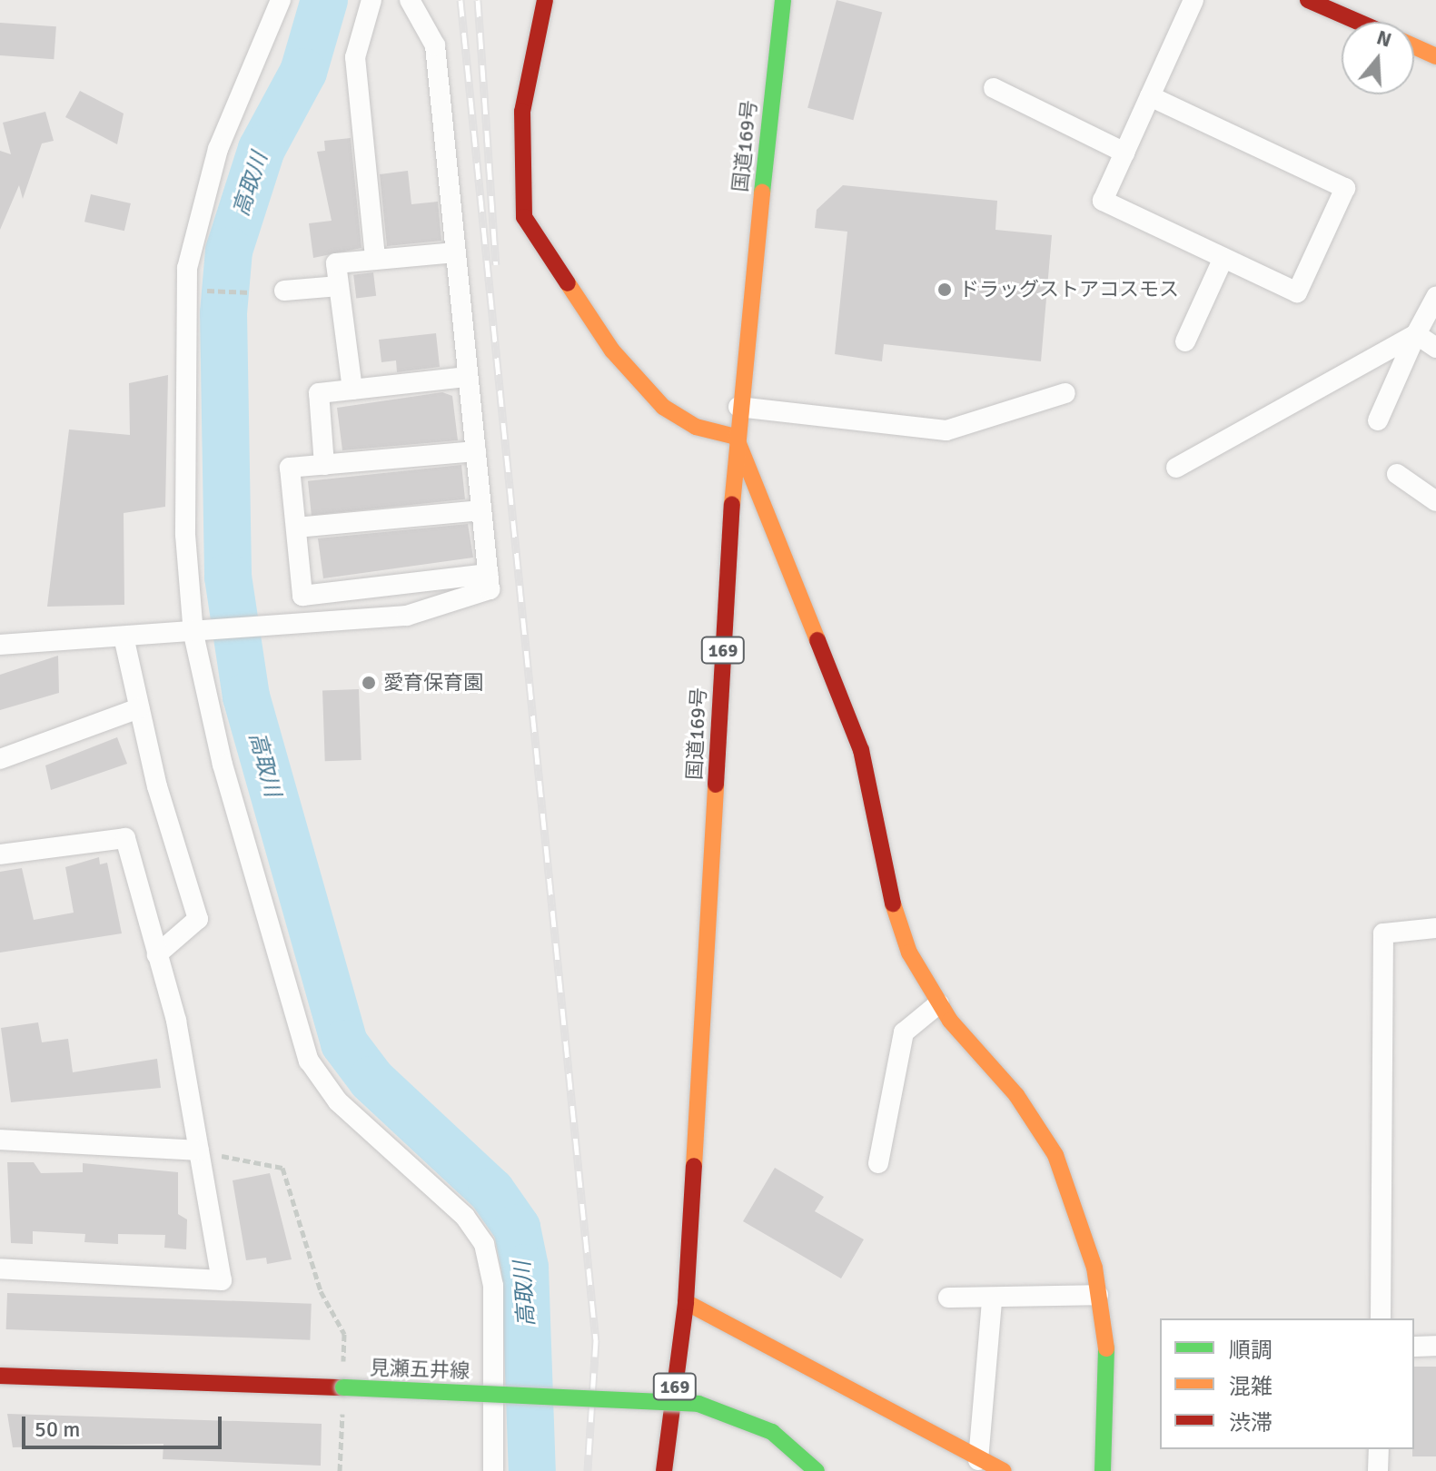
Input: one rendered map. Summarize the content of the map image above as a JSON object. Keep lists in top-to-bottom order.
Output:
{
  "streets": {
    "main road": ["国道169号", "169", "見瀬五井線"]
  },
  "water": ["高取川"],
  "places": ["ドラッグストアコスモス", "愛育保育園"],
  "legend": ["順調", "混雑", "渋滞"],
  "scale_bar": "50 m",
  "north": "top"
}
